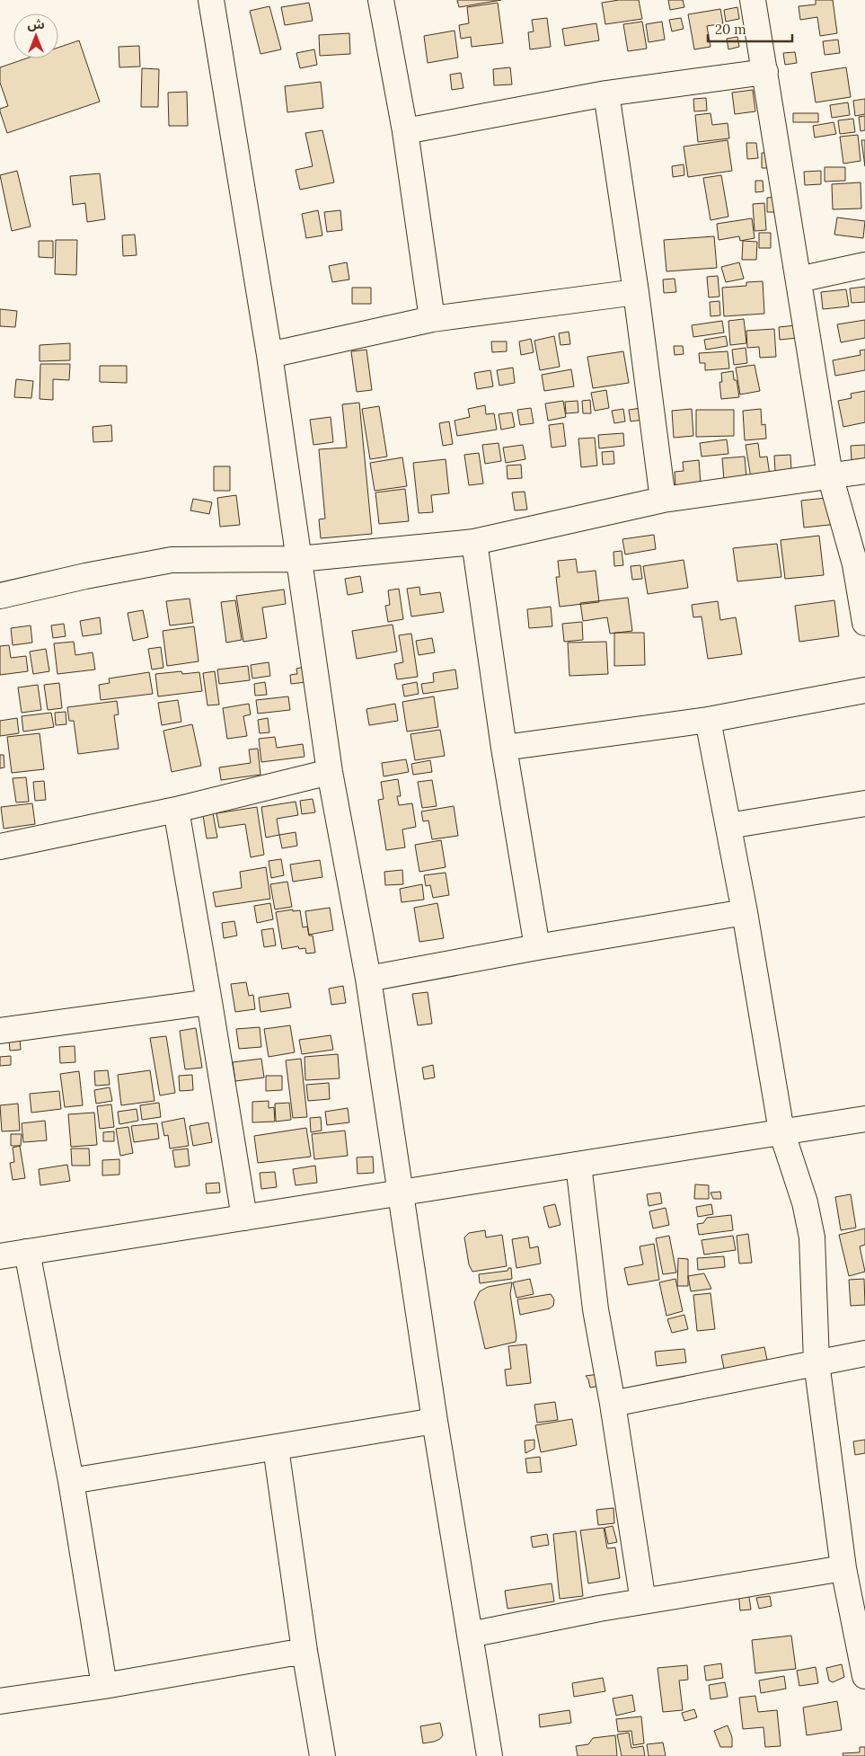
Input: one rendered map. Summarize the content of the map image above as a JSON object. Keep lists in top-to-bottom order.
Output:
{
  "scale_bar": "20 m",
  "north": "top"
}
